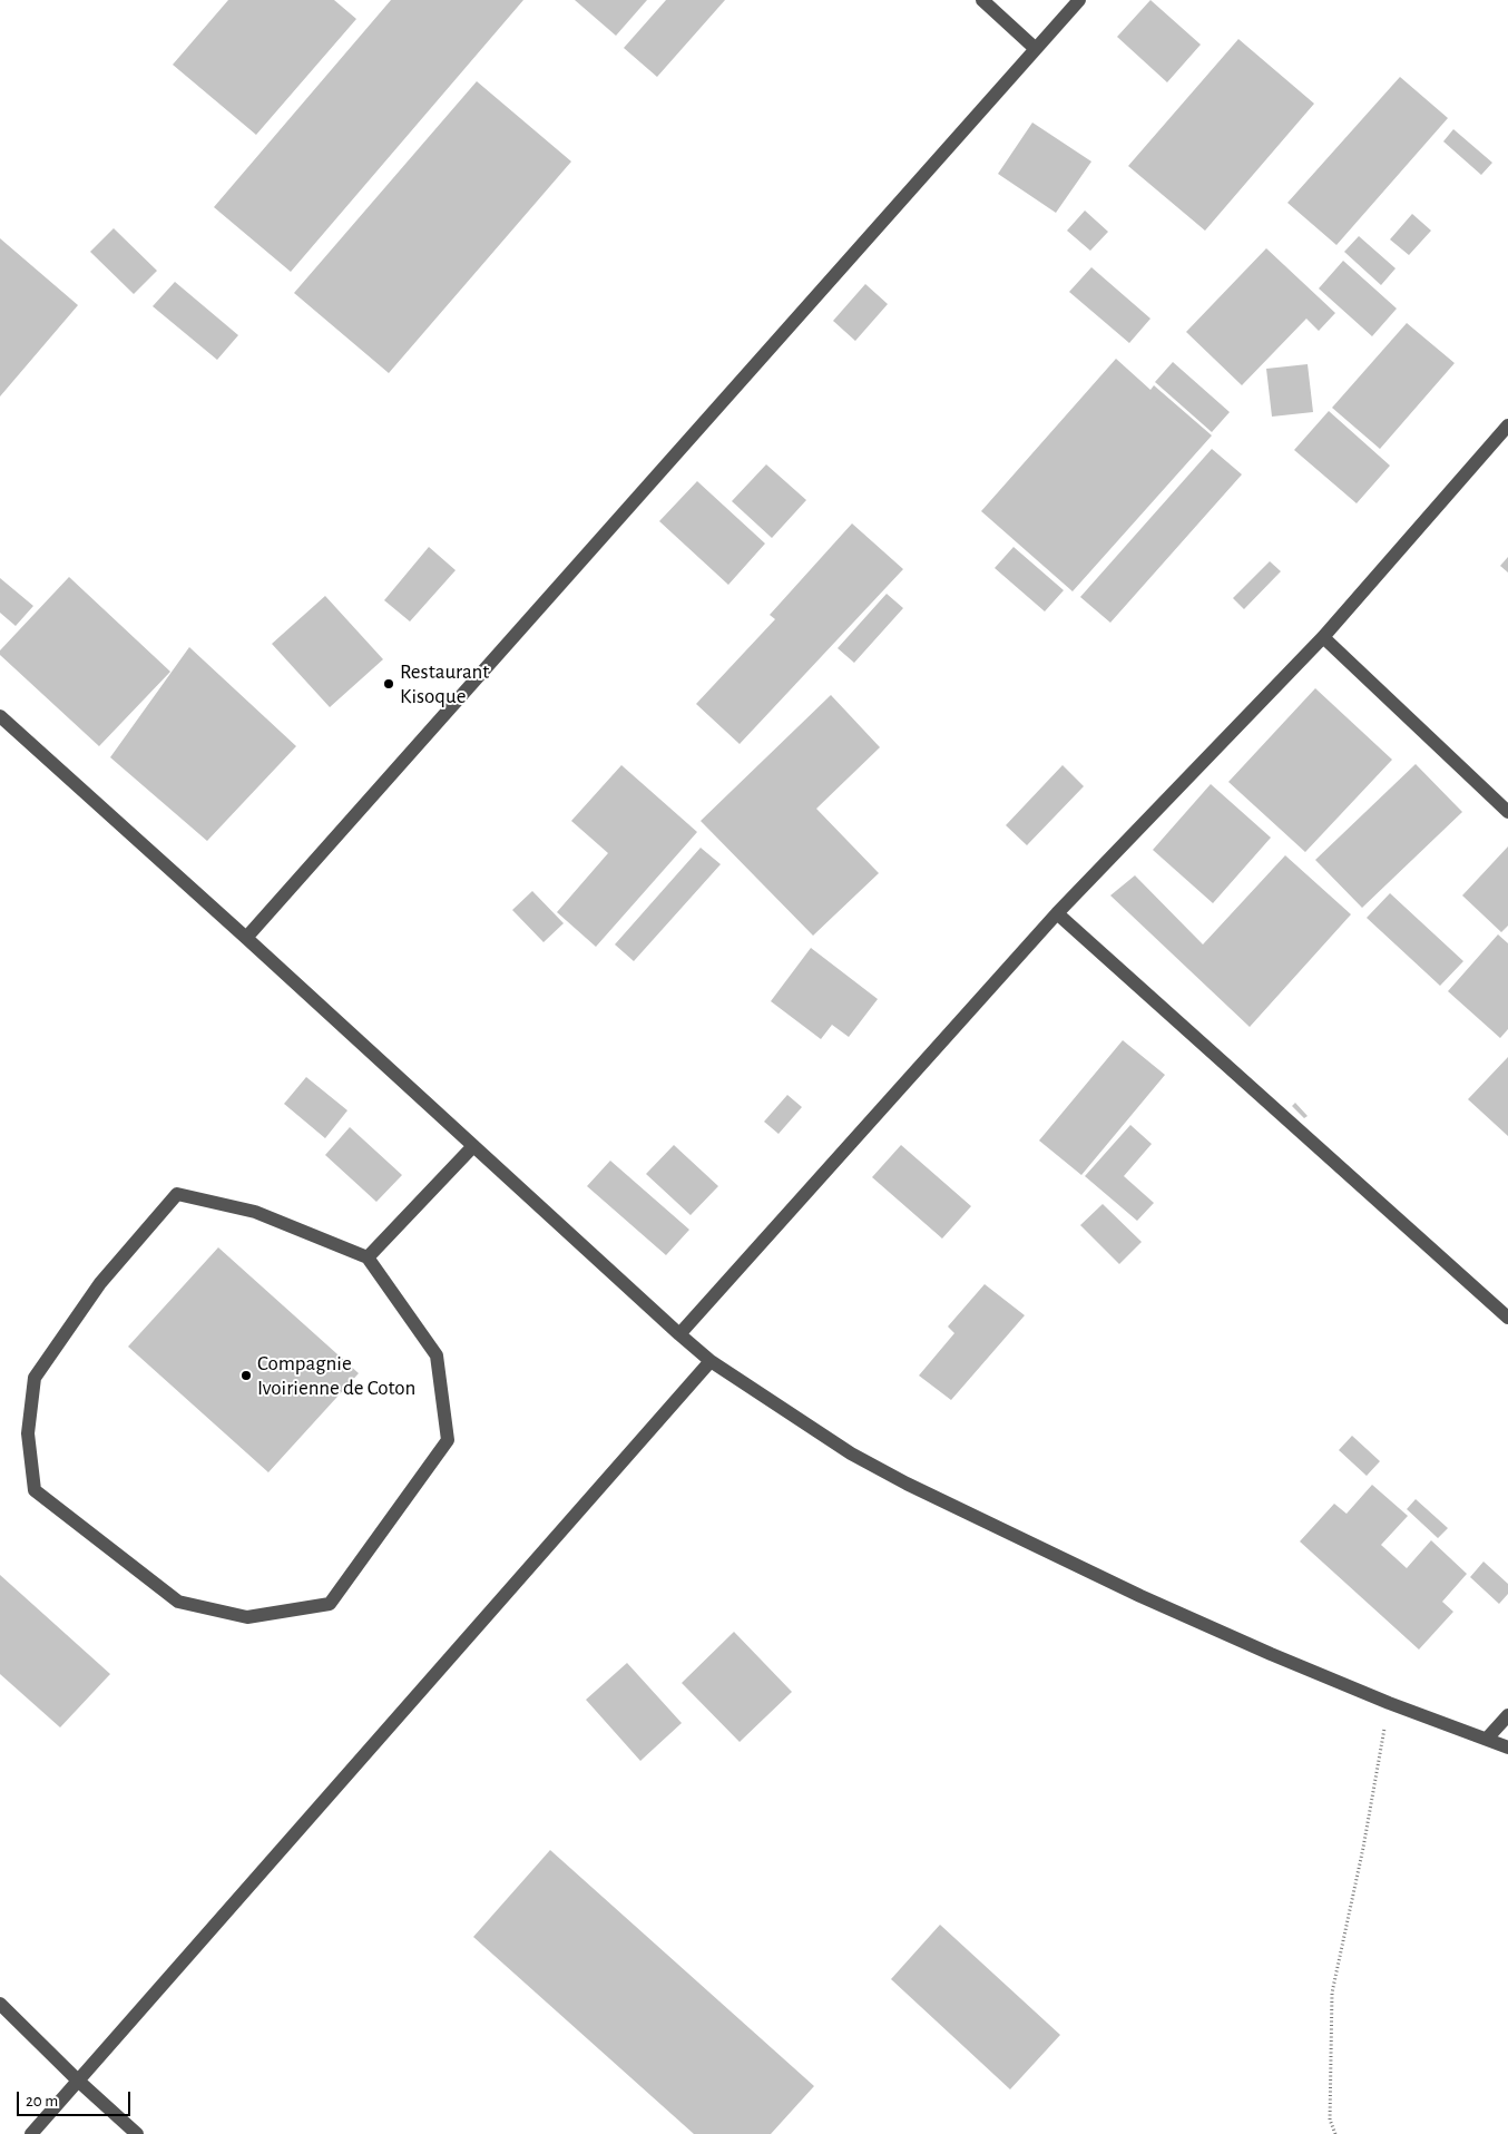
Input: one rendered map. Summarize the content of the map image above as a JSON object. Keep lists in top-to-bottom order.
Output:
{
  "places": ["Restaurant Kisoque", "Compagnie Ivoirienne de Coton"],
  "scale_bar": "20 m"
}
